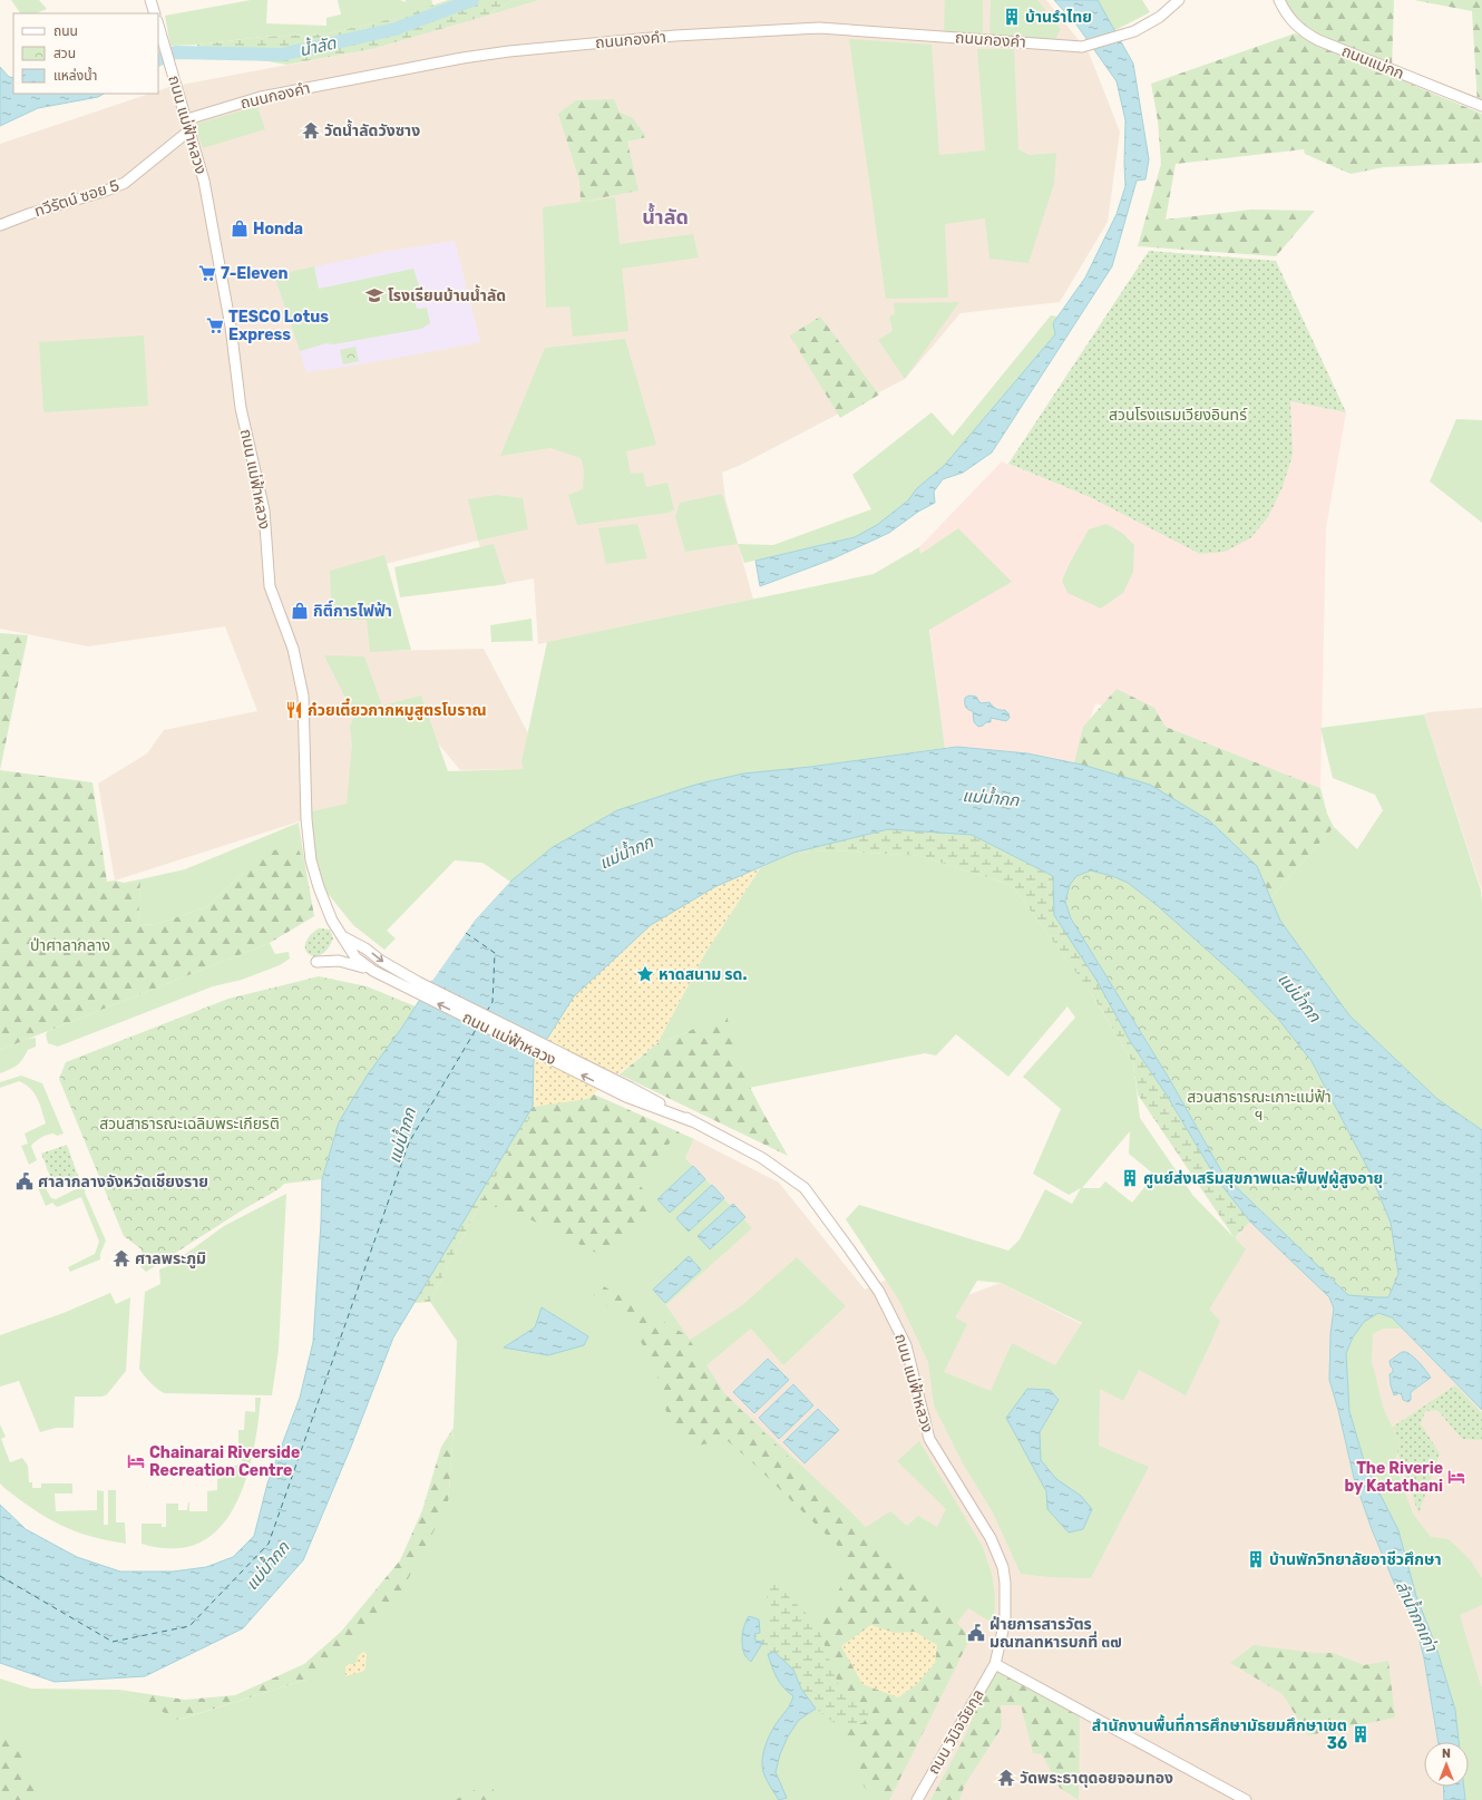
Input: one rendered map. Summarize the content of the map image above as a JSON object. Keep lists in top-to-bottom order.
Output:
{
  "streets": {
    "street": [
      "ถนนกองคำ",
      "ถนนแม่กก",
      "ถนน แม่ฟ้าหลวง",
      "ทวีรัตน์ ซอย 5",
      "ถนน วินิจฉัยกุล"
    ]
  },
  "crossings": [
    ["ถนนกองคำ", "ถนน แม่ฟ้าหลวง"],
    ["ถนน แม่ฟ้าหลวง", "ทวีรัตน์ ซอย 5"],
    ["ถนน แม่ฟ้าหลวง", "ถนน วินิจฉัยกุล"]
  ],
  "districts": ["น้ำลัด"],
  "water": ["น้ำลัด", "แม่น้ำกก", "ลำน้ำกกเก่า"],
  "parks": [
    "สวนโรงแรมเวียงอินทร์",
    "ป่าศาลากลาง",
    "สวนสาธารณะเกาะแม่ฟ้า ฯ",
    "สวนสาธารณะเฉลิมพระเกียรติ"
  ],
  "places": {
    "building": [
      "บ้านรำไทย",
      "ศูนย์ส่งเสริมสุขภาพและฟื้นฟูผู้สูงอายุ",
      "บ้านพักวิทยาลัยอาชีวศึกษา",
      "สำนักงานพื้นที่การศึกษามัธยมศึกษาเขต 36"
    ],
    "temple": ["วัดน้ำลัดวังซาง", "ศาลพระภูมิ", "วัดพระธาตุดอยจอมทอง"],
    "shop": ["Honda", "กิติ์การไฟฟ้า"],
    "supermarket": ["7-Eleven", "TESCO Lotus Express"],
    "school or university": ["โรงเรียนบ้านน้ำลัด"],
    "restaurant": ["ก๋วยเตี๋ยวกากหมูสูตรโบราณ"],
    "place": ["หาดสนาม รด."],
    "public building": ["ศาลากลางจังหวัดเชียงราย", "ฝ่ายการสารวัตร มณฑลทหารบกที่ ๓๗"],
    "hotel": ["Chainarai Riverside Recreation Centre", "The Riverie by Katathani"]
  },
  "legend": ["ถนน", "สวน", "แหล่งน้ำ"],
  "north": "top"
}
